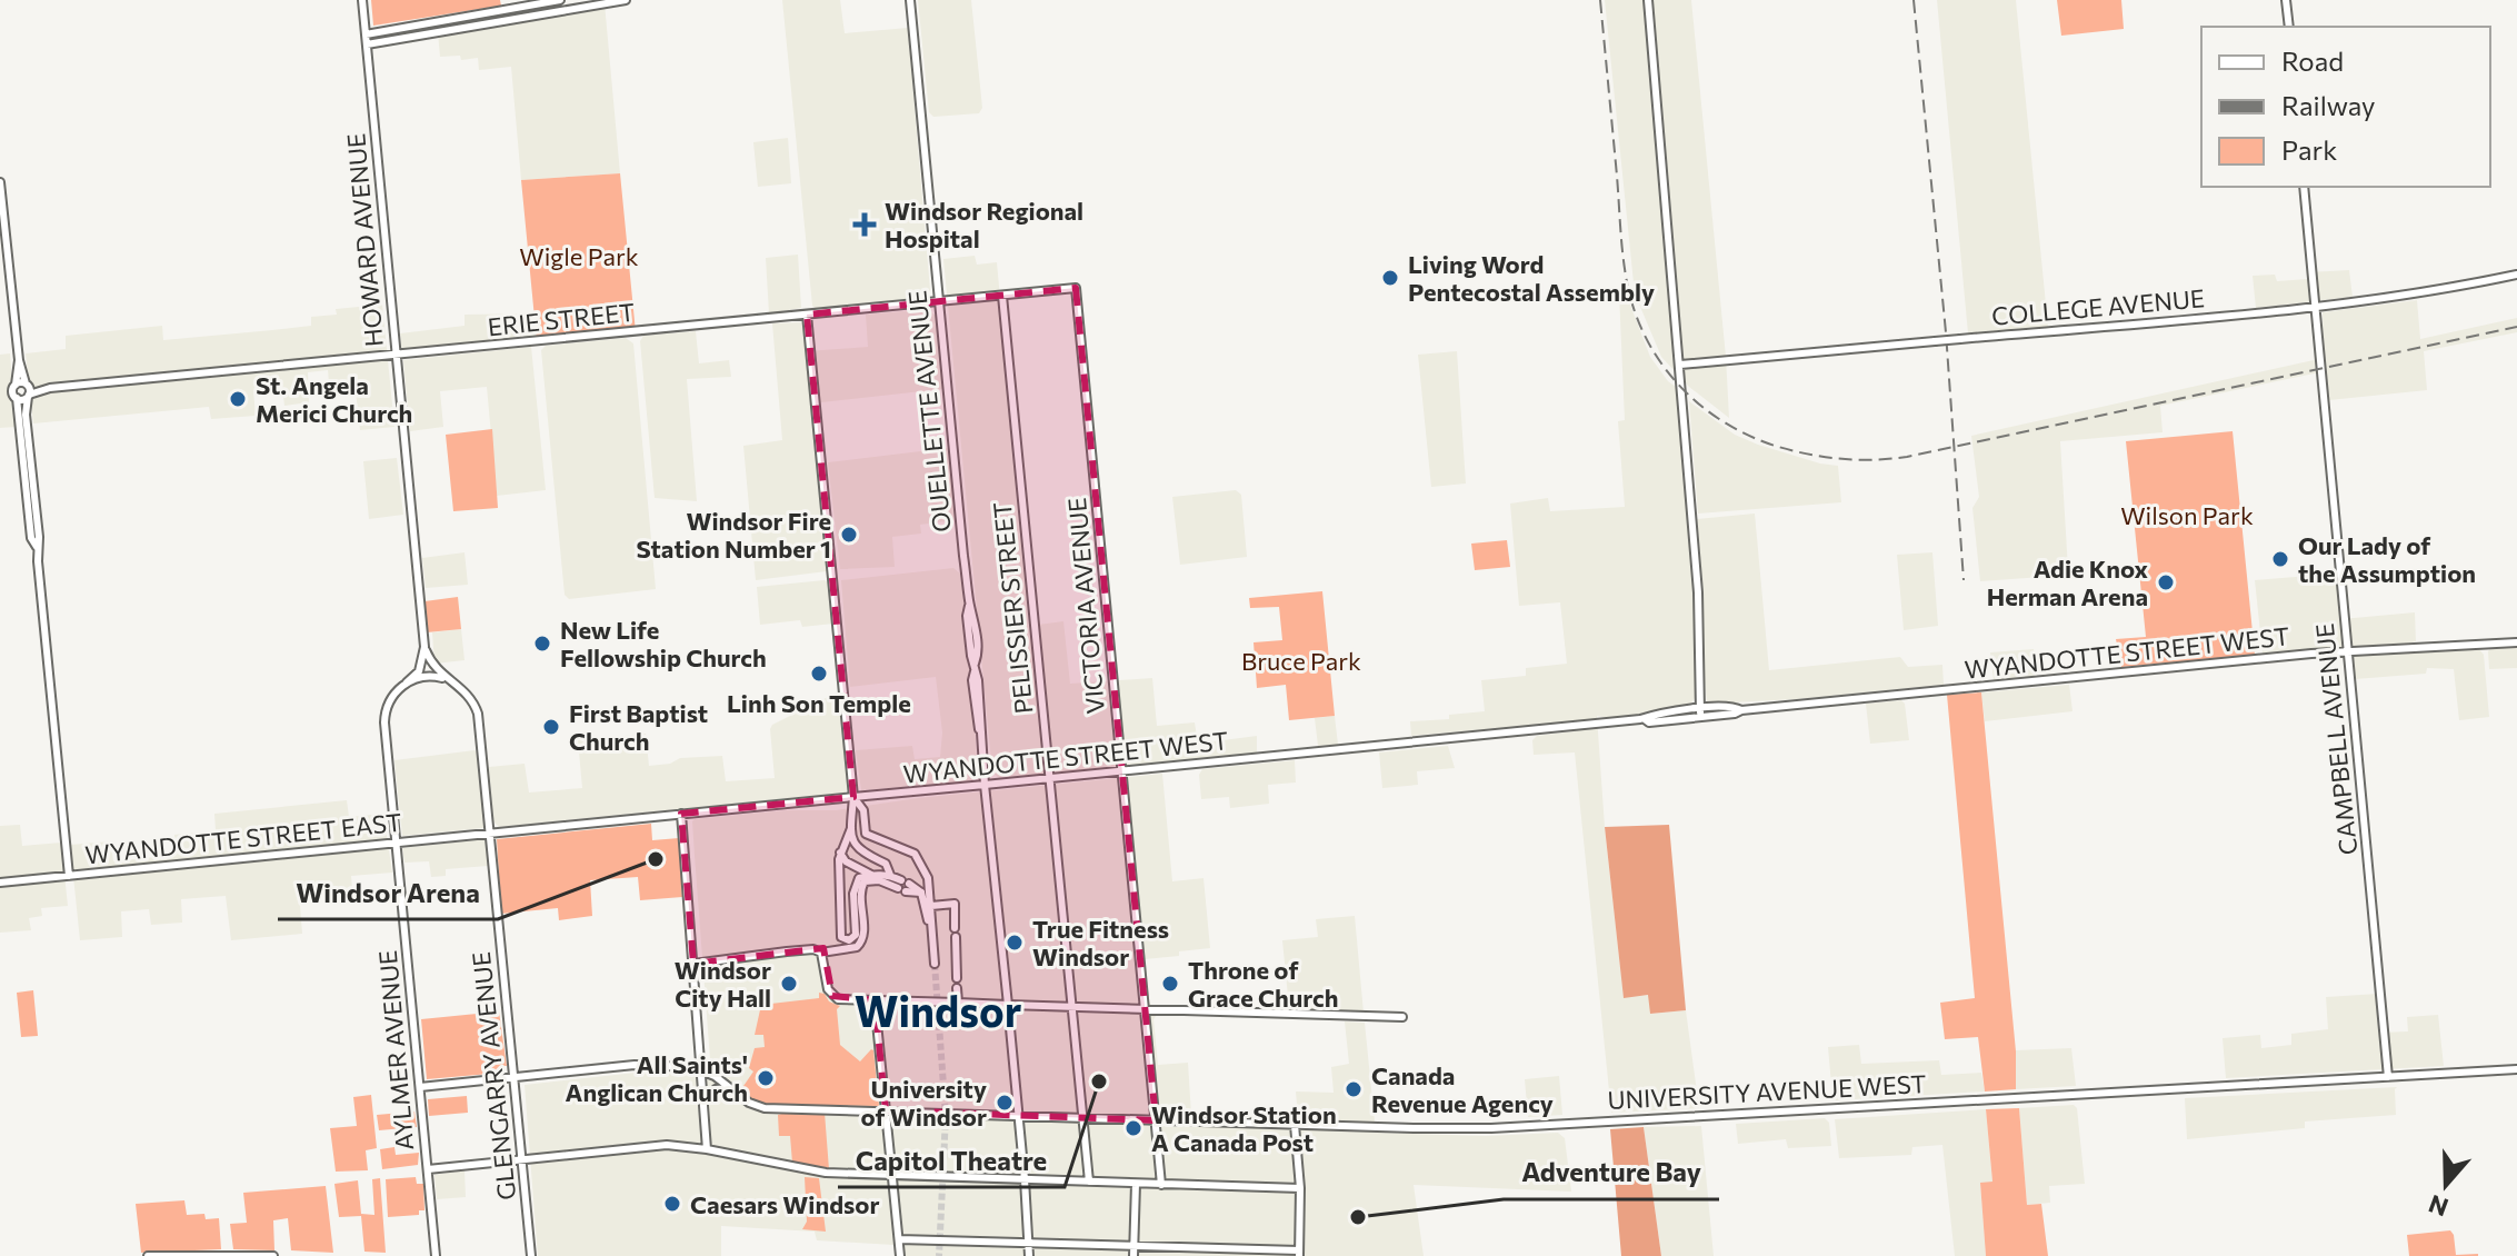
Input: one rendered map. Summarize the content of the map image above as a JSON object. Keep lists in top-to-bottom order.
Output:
{
  "streets": {
    "street": [
      "HOWARD AVENUE",
      "COLLEGE AVENUE",
      "ERIE STREET",
      "OUELLETTE AVENUE",
      "VICTORIA AVENUE",
      "PELISSIER STREET",
      "WYANDOTTE STREET WEST",
      "CAMPBELL AVENUE",
      "WYANDOTTE STREET EAST",
      "AYLMER AVENUE",
      "GLENGARRY AVENUE",
      "UNIVERSITY AVENUE WEST"
    ]
  },
  "crossings": [
    ["HOWARD AVENUE", "ERIE STREET"],
    ["HOWARD AVENUE", "GLENGARRY AVENUE"],
    ["COLLEGE AVENUE", "CAMPBELL AVENUE"],
    ["ERIE STREET", "OUELLETTE AVENUE"],
    ["ERIE STREET", "VICTORIA AVENUE"],
    ["ERIE STREET", "PELISSIER STREET"],
    ["OUELLETTE AVENUE", "WYANDOTTE STREET WEST"],
    ["OUELLETTE AVENUE", "UNIVERSITY AVENUE WEST"],
    ["VICTORIA AVENUE", "WYANDOTTE STREET WEST"],
    ["VICTORIA AVENUE", "UNIVERSITY AVENUE WEST"],
    ["PELISSIER STREET", "WYANDOTTE STREET WEST"],
    ["PELISSIER STREET", "UNIVERSITY AVENUE WEST"],
    ["WYANDOTTE STREET WEST", "CAMPBELL AVENUE"],
    ["WYANDOTTE STREET WEST", "WYANDOTTE STREET EAST"],
    ["WYANDOTTE STREET WEST", "GLENGARRY AVENUE"],
    ["CAMPBELL AVENUE", "UNIVERSITY AVENUE WEST"],
    ["WYANDOTTE STREET EAST", "AYLMER AVENUE"],
    ["WYANDOTTE STREET EAST", "GLENGARRY AVENUE"]
  ],
  "districts": ["Windsor"],
  "parks": ["Wigle Park", "Wilson Park", "Bruce Park"],
  "places": {
    "health": ["Windsor Regional Hospital"],
    "other": [
      "Living Word Pentecostal Assembly",
      "St. Angela Merici Church",
      "Windsor Fire Station Number 1",
      "Our Lady of the Assumption",
      "Adie Knox Herman Arena",
      "New Life Fellowship Church",
      "Linh Son Temple",
      "First Baptist Church",
      "Windsor Arena",
      "True Fitness Windsor",
      "Windsor City Hall",
      "Throne of Grace Church",
      "All Saints' Anglican Church",
      "Capitol Theatre",
      "Canada Revenue Agency",
      "University of Windsor",
      "Windsor Station A Canada Post",
      "Caesars Windsor",
      "Adventure Bay"
    ]
  },
  "legend": ["Road", "Railway", "Park"],
  "north": "bottom"
}
